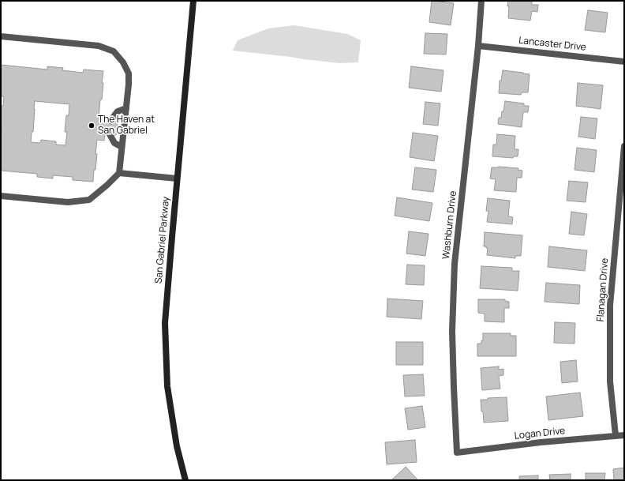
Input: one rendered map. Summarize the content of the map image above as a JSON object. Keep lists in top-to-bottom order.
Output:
{
  "streets": {
    "street": [
      "Lancaster Drive",
      "Washburn Drive",
      "San Gabriel Parkway",
      "Flanagan Drive",
      "Logan Drive"
    ]
  },
  "crossings": [
    ["Lancaster Drive", "Washburn Drive"],
    ["Washburn Drive", "Logan Drive"],
    ["Flanagan Drive", "Logan Drive"]
  ],
  "places": ["The Haven at San Gabriel"]
}
